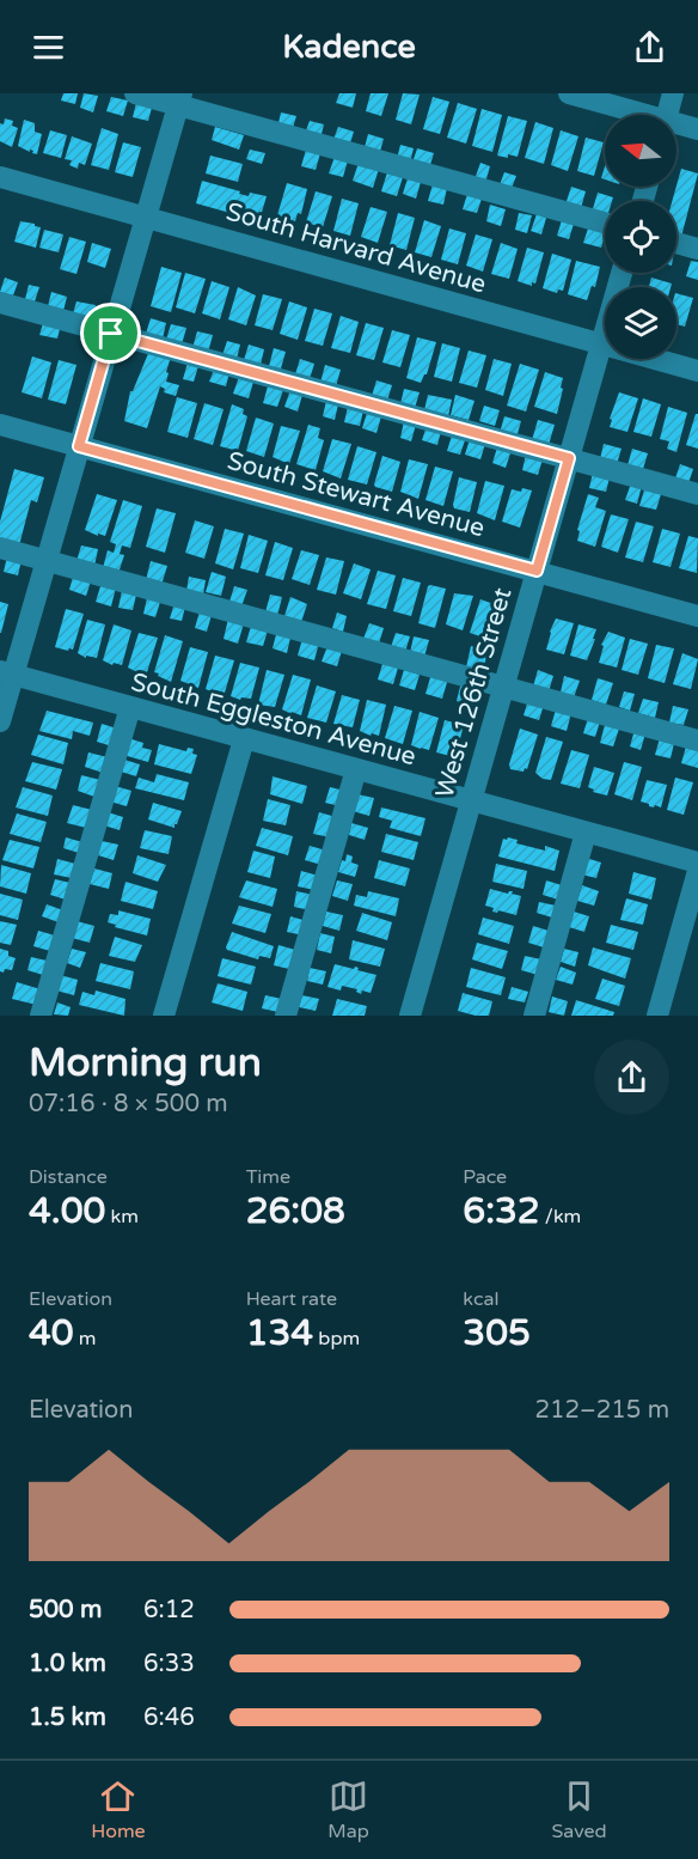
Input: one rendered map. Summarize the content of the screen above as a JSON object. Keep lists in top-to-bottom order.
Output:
{
  "streets": {
    "street": [
      "South Harvard Avenue",
      "South Stewart Avenue",
      "West 126th Street",
      "South Eggleston Avenue"
    ]
  },
  "crossings": [
    ["South Harvard Avenue", "West 126th Street"],
    ["South Stewart Avenue", "West 126th Street"],
    ["West 126th Street", "South Eggleston Avenue"]
  ],
  "north": "left",
  "page": {
    "header": "Kadence",
    "heading": ["Morning run", "07:16 · 8 × 500 m"],
    "stats": [
      ["Distance", "4.00 km"],
      ["Time", "26:08"],
      ["Pace", "6:32 /km"],
      ["Elevation", "40 m"],
      ["Heart rate", "134 bpm"],
      ["kcal", "305"]
    ],
    "chart": ["Elevation", "212–215 m"],
    "list": [
      {
        "name": "500 m",
        "note": "6:12"
      },
      {
        "name": "1.0 km",
        "note": "6:33"
      },
      {
        "name": "1.5 km",
        "note": "6:46"
      }
    ],
    "tabs": ["Home", "Map", "Saved"]
  }
}
